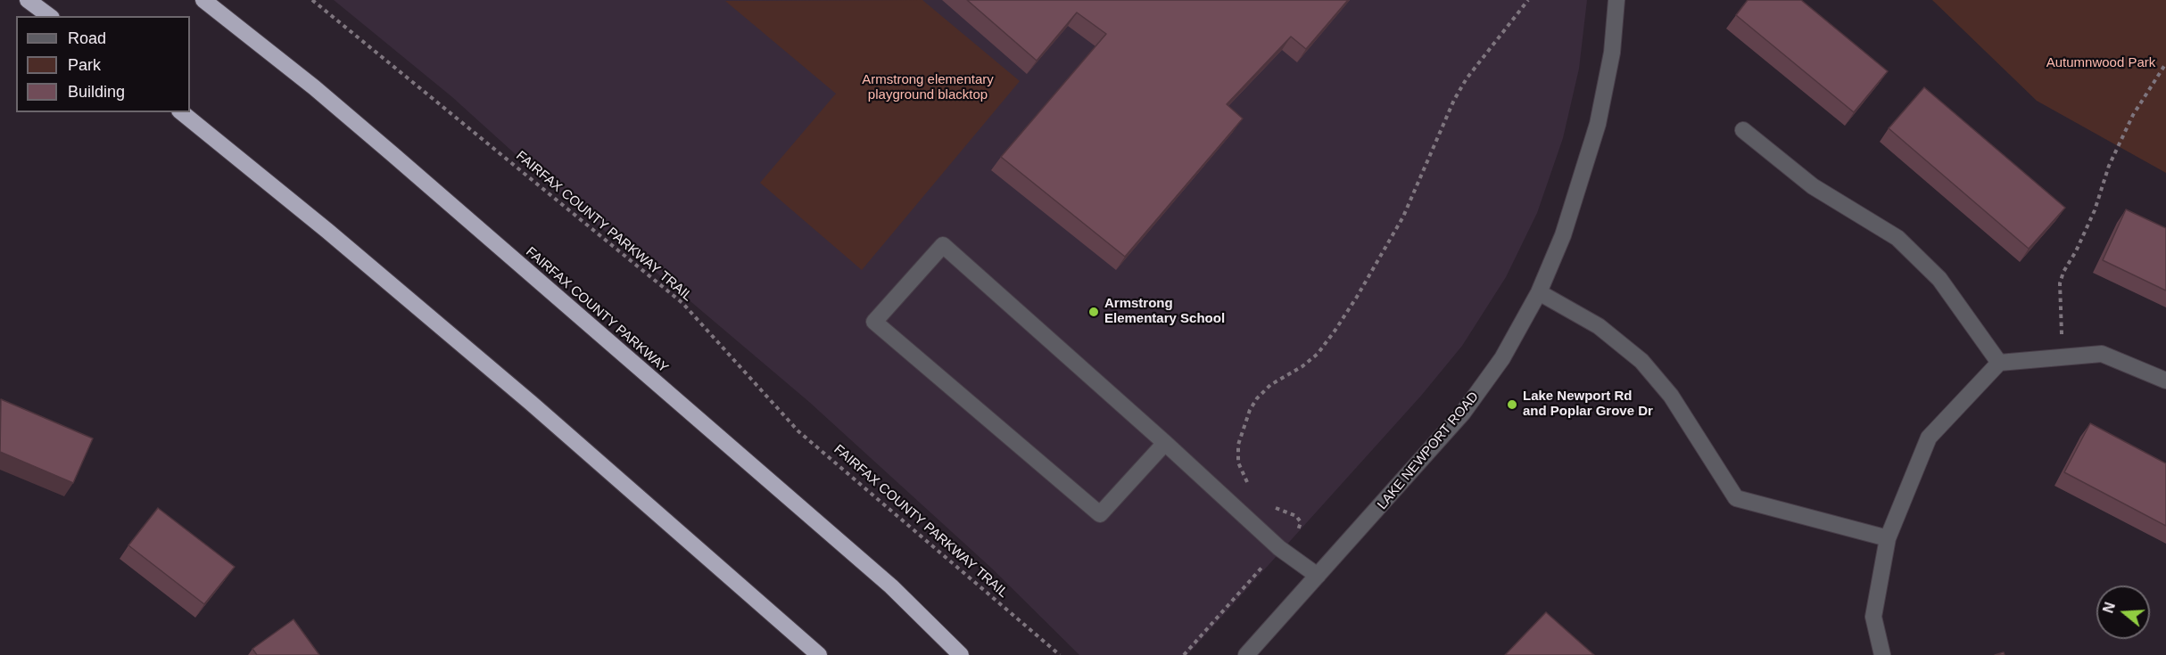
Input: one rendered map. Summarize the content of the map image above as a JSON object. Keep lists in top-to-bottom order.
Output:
{
  "streets": {
    "highway": ["FAIRFAX COUNTY PARKWAY"],
    "street": ["LAKE NEWPORT ROAD"],
    "path": ["FAIRFAX COUNTY PARKWAY TRAIL"]
  },
  "parks": ["Autumnwood Park", "Armstrong elementary playground blacktop"],
  "places": ["Armstrong Elementary School", "Lake Newport Rd and Poplar Grove Dr"],
  "legend": ["Road", "Park", "Building"],
  "north": "left"
}
